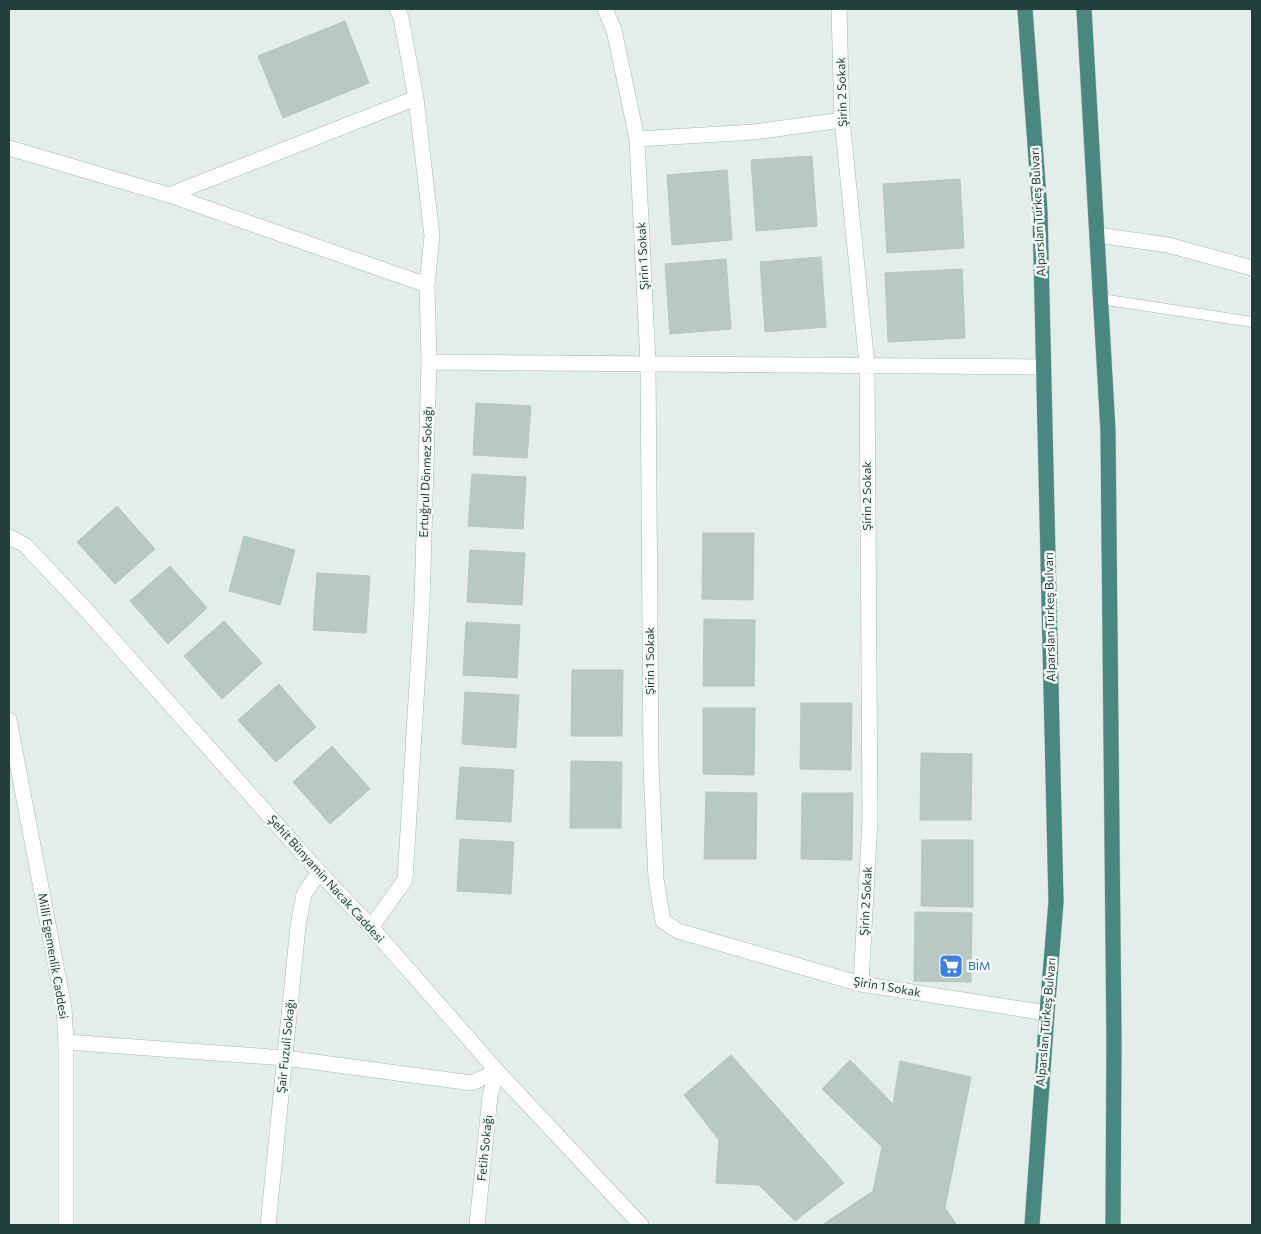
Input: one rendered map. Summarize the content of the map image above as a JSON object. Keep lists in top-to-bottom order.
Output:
{
  "streets": {
    "highway": ["Alparslan Türkeş Bulvarı"],
    "street": [
      "Şirin 2 Sokak",
      "Şirin 1 Sokak",
      "Ertuğrul Dönmez Sokağı",
      "Şehit Bünyamin Nacak Caddesi",
      "Milli Egemenlik Caddesi",
      "Şair Fuzuli Sokağı",
      "Fetih Sokağı"
    ]
  },
  "crossings": [
    ["Şirin 2 Sokak", "Şirin 1 Sokak"],
    ["Alparslan Türkeş Bulvarı", "Şirin 1 Sokak"],
    ["Ertuğrul Dönmez Sokağı", "Şehit Bünyamin Nacak Caddesi"],
    ["Şehit Bünyamin Nacak Caddesi", "Şair Fuzuli Sokağı"],
    ["Şehit Bünyamin Nacak Caddesi", "Fetih Sokağı"]
  ],
  "places": {
    "supermarket": ["BİM"]
  }
}
